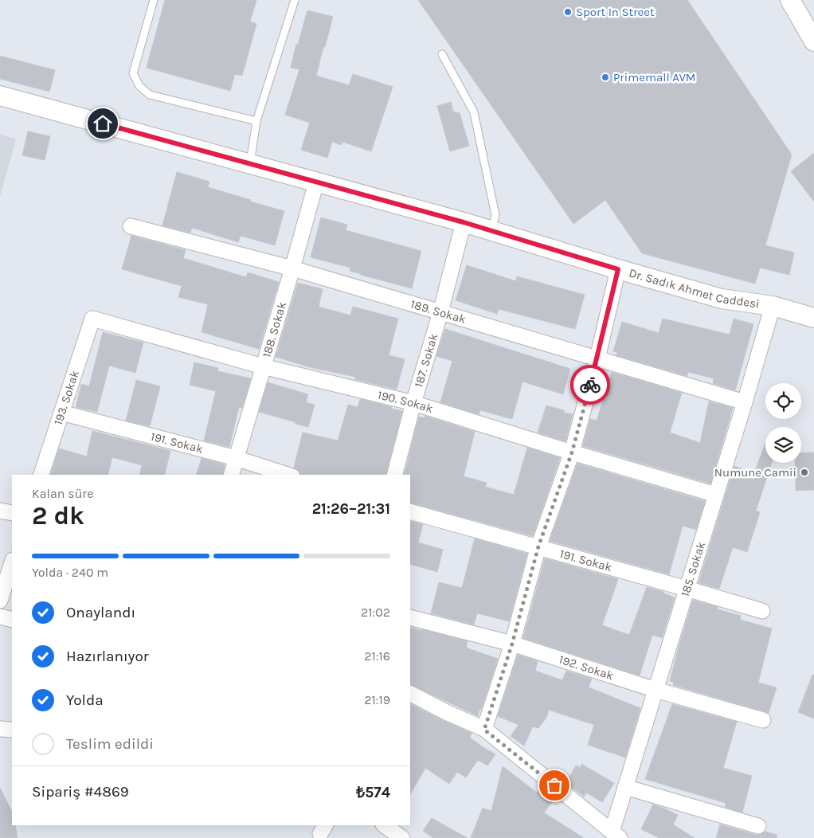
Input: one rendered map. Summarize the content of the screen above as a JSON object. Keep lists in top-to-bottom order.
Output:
{
  "streets": {
    "street": [
      "Dr. Sadık Ahmet Caddesi",
      "189. Sokak",
      "188. Sokak",
      "187. Sokak",
      "193. Sokak",
      "190. Sokak",
      "191. Sokak",
      "185. Sokak",
      "192. Sokak"
    ]
  },
  "crossings": [
    ["Dr. Sadık Ahmet Caddesi", "188. Sokak"],
    ["Dr. Sadık Ahmet Caddesi", "187. Sokak"],
    ["Dr. Sadık Ahmet Caddesi", "185. Sokak"],
    ["189. Sokak", "188. Sokak"],
    ["189. Sokak", "187. Sokak"],
    ["189. Sokak", "185. Sokak"],
    ["188. Sokak", "190. Sokak"],
    ["188. Sokak", "191. Sokak"],
    ["187. Sokak", "190. Sokak"],
    ["193. Sokak", "190. Sokak"],
    ["193. Sokak", "191. Sokak"],
    ["190. Sokak", "185. Sokak"],
    ["191. Sokak", "185. Sokak"],
    ["185. Sokak", "192. Sokak"]
  ],
  "places": ["Sport In Street", "Primemall AVM", "Numune Camii"],
  "page": {
    "heading": ["2 dk", "Kalan süre", "21:26–21:31"],
    "panel": ["Sipariş #4869", "₺574"],
    "bar": "Yolda · 240 m",
    "list": [
      ["Onaylandı", "21:02"],
      ["Hazırlanıyor", "21:16"],
      ["Yolda", "21:19"],
      "Teslim edildi"
    ]
  }
}
